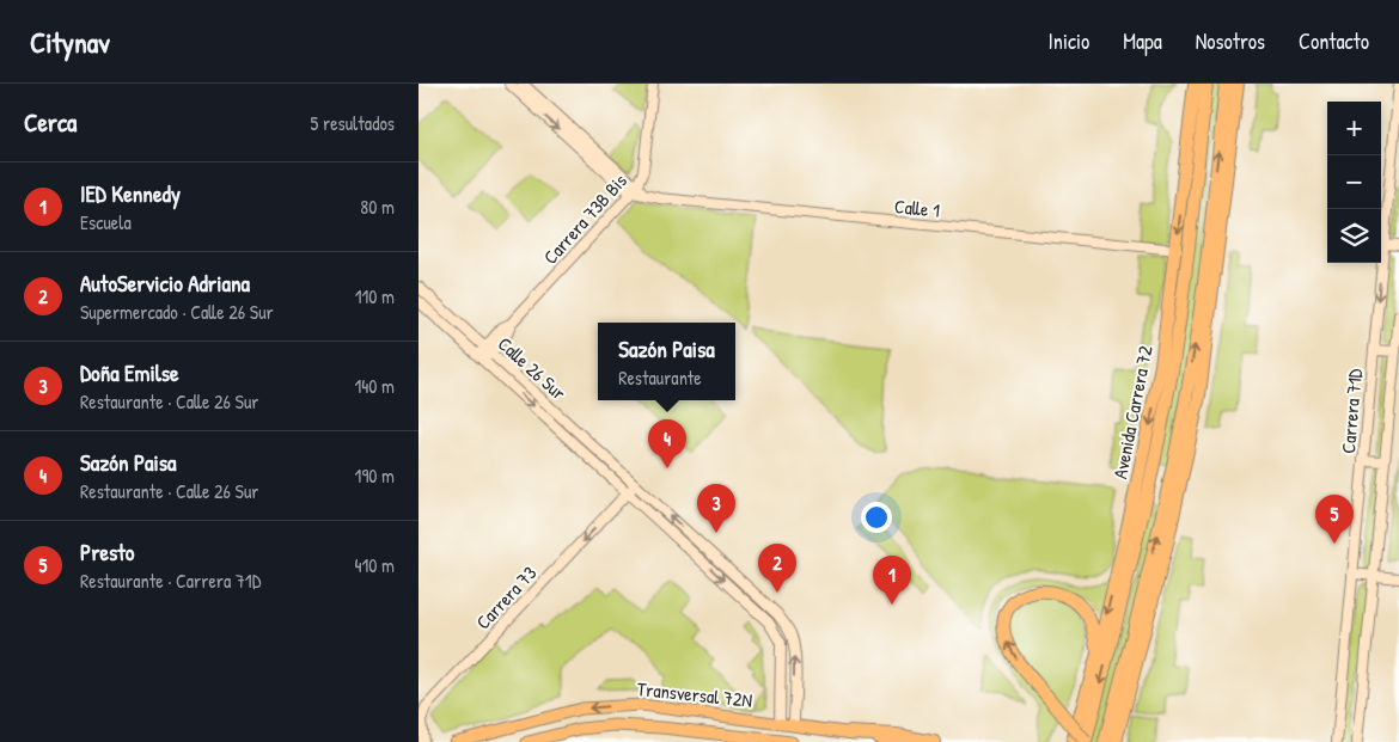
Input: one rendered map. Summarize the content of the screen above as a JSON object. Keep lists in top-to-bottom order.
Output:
{
  "streets": {
    "highway": ["Avenida Carrera 72"],
    "main road": ["Transversal 72N"],
    "street": [
      "Calle 1",
      "Carrera 73B Bis",
      "Calle 26 Sur",
      "Carrera 71D",
      "Carrera 73"
    ]
  },
  "crossings": [
    ["Calle 1", "Carrera 73B Bis"],
    ["Calle 1", "Avenida Carrera 72"],
    ["Carrera 73B Bis", "Calle 26 Sur"],
    ["Calle 26 Sur", "Carrera 73"],
    ["Calle 26 Sur", "Transversal 72N"]
  ],
  "one_way": ["Carrera 73"],
  "page": {
    "header": "Citynav",
    "nav": [
      "Inicio",
      "Mapa",
      "Nosotros",
      "Contacto"
    ],
    "heading": ["Cerca", "5 resultados"],
    "map_buttons": ["+", "−"],
    "list": [
      {
        "mark": "1",
        "name": "IED Kennedy",
        "note": "Escuela",
        "value": "80 m"
      },
      {
        "mark": "2",
        "name": "AutoServicio Adriana",
        "note": "Supermercado · Calle 26 Sur",
        "value": "110 m"
      },
      {
        "mark": "3",
        "name": "Doña Emilse",
        "note": "Restaurante · Calle 26 Sur",
        "value": "140 m"
      },
      {
        "mark": "4",
        "name": "Sazón Paisa",
        "note": "Restaurante · Calle 26 Sur",
        "value": "190 m"
      },
      {
        "mark": "5",
        "name": "Presto",
        "note": "Restaurante · Carrera 71D",
        "value": "410 m"
      }
    ],
    "popup": ["Sazón Paisa", "Restaurante"],
    "pins": [
      "4",
      "3",
      "5",
      "2",
      "1"
    ]
  }
}
